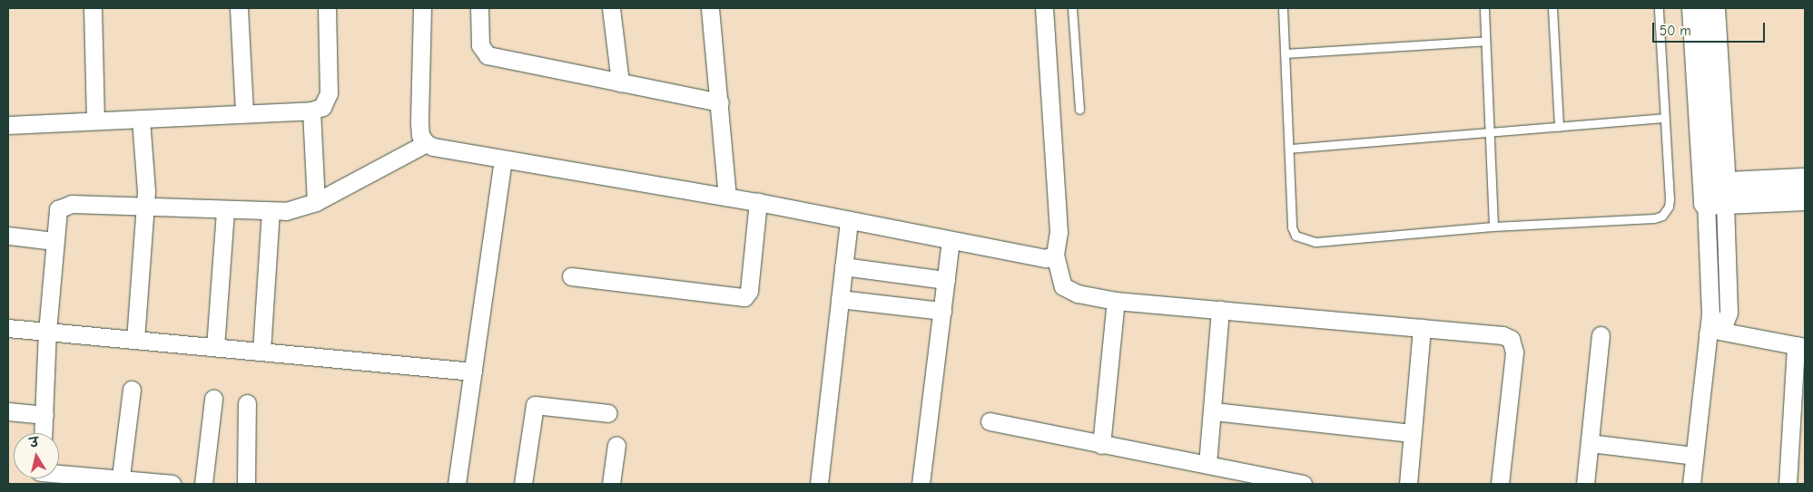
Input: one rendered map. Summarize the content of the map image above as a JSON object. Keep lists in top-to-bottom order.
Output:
{
  "scale_bar": "50 m",
  "north": "top"
}
